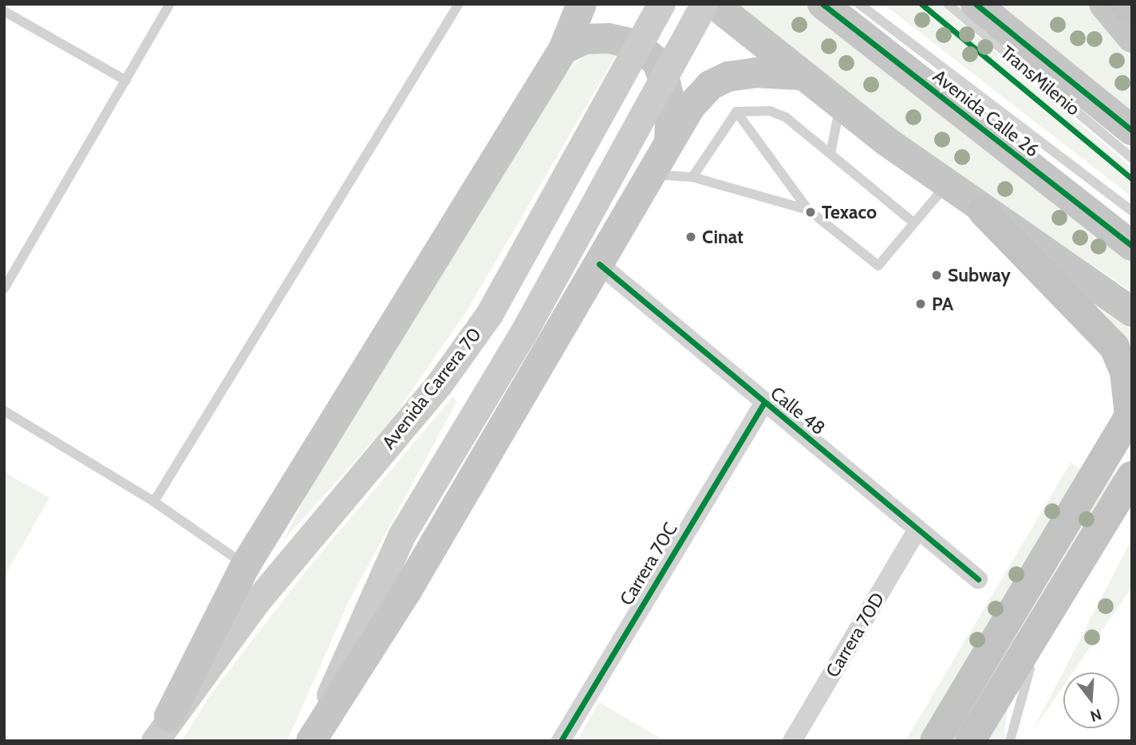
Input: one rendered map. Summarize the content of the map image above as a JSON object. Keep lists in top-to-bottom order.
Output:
{
  "streets": {
    "main road": ["Avenida Calle 26", "Avenida Carrera 70"],
    "street": ["Calle 48", "Carrera 70C", "Carrera 70D"],
    "lane": ["TransMilenio"]
  },
  "crossings": [
    ["Calle 48", "Carrera 70C"],
    ["Calle 48", "Carrera 70D"]
  ],
  "places": [
    "Texaco",
    "Cinat",
    "Subway",
    "PA"
  ],
  "north": "bottom"
}
